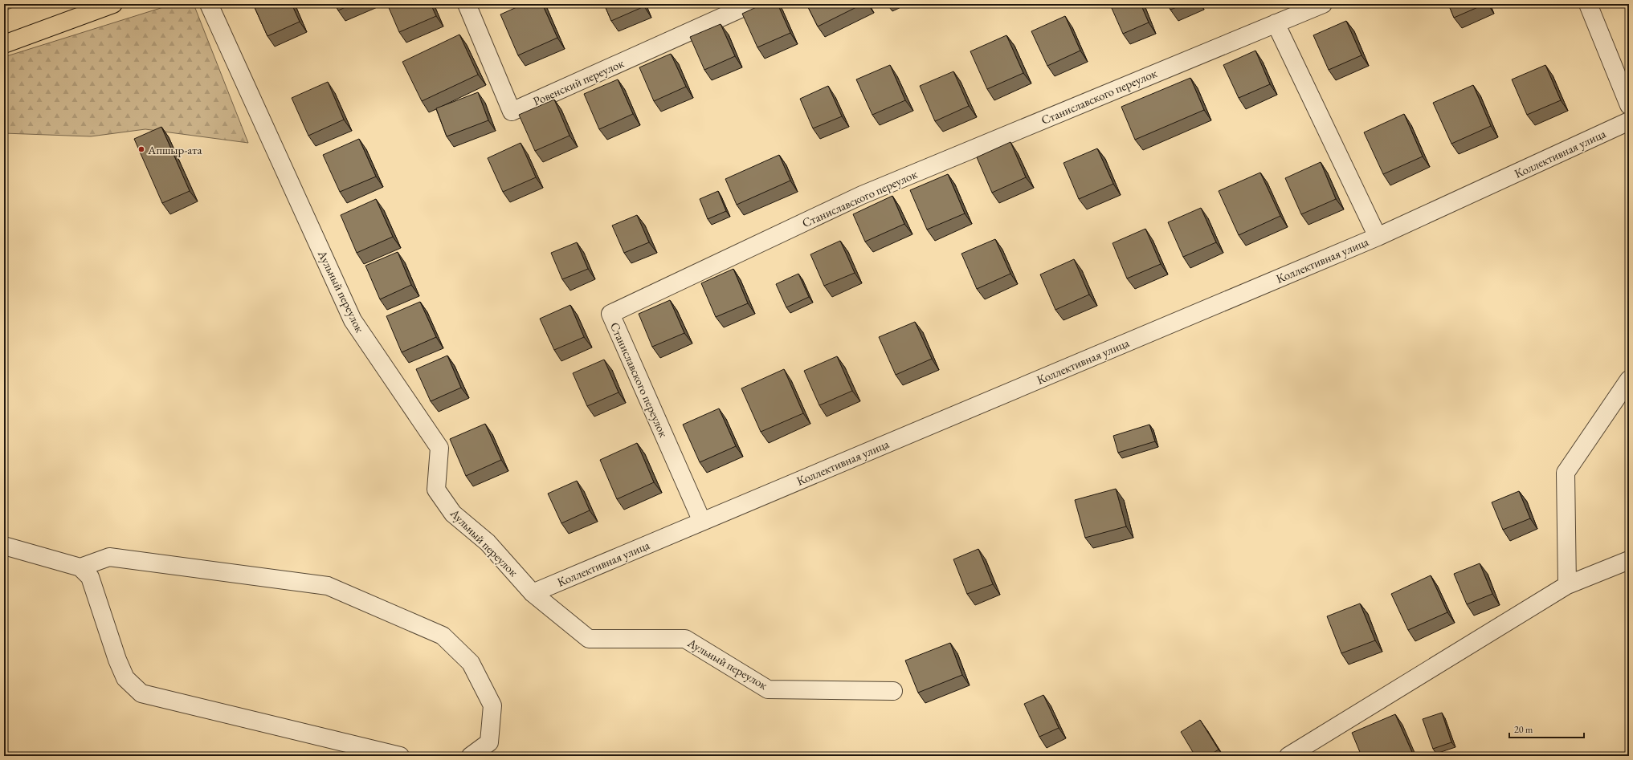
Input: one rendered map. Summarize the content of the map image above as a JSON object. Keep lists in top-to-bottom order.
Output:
{
  "streets": {
    "street": [
      "Ровенский переулок",
      "Станиславского переулок",
      "Коллективная улица",
      "Аульный переулок"
    ]
  },
  "crossings": [
    ["Станиславского переулок", "Коллективная улица"],
    ["Коллективная улица", "Аульный переулок"]
  ],
  "places": ["Апшыр-ата"],
  "scale_bar": "20 m"
}
